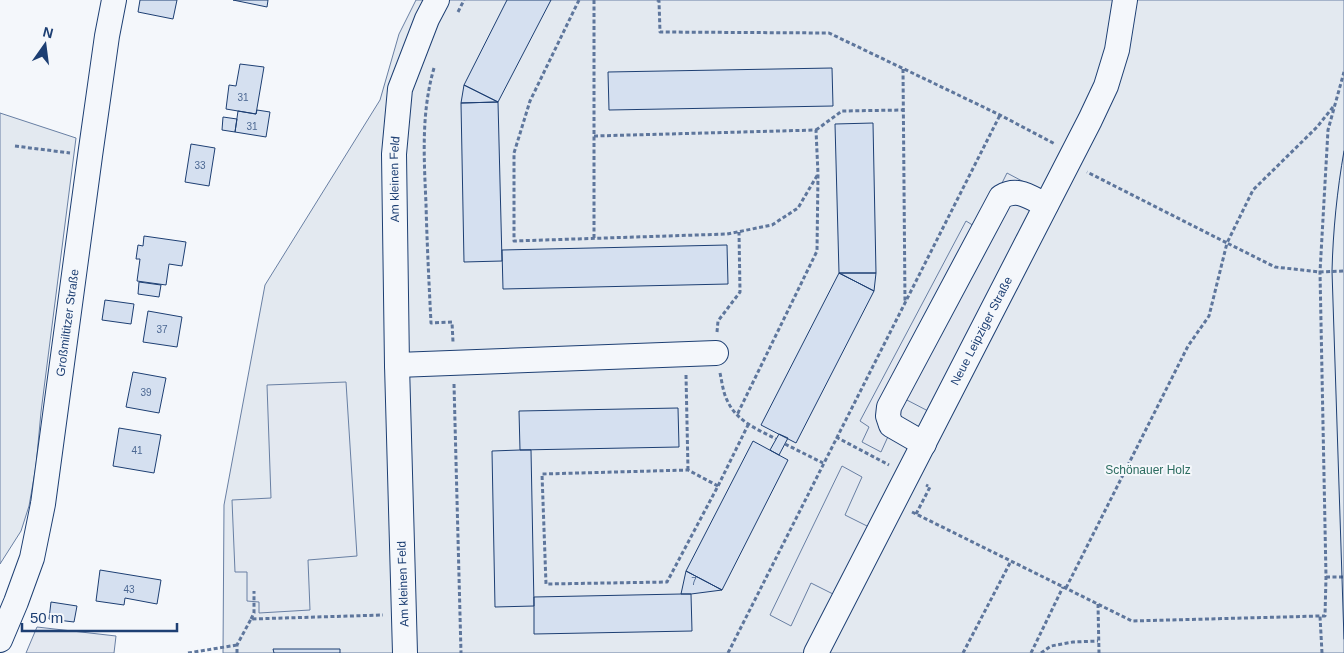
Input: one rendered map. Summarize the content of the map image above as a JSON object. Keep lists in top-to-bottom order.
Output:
{
  "streets": {
    "street": ["Am kleinen Feld", "Großmiltitzer Straße", "Neue Leipziger Straße"]
  },
  "parks": ["Schönauer Holz"],
  "house_numbers": [
    "31",
    "31",
    "33",
    "37",
    "39",
    "41",
    "7",
    "43"
  ],
  "scale_bar": "50 m",
  "north": "top"
}
